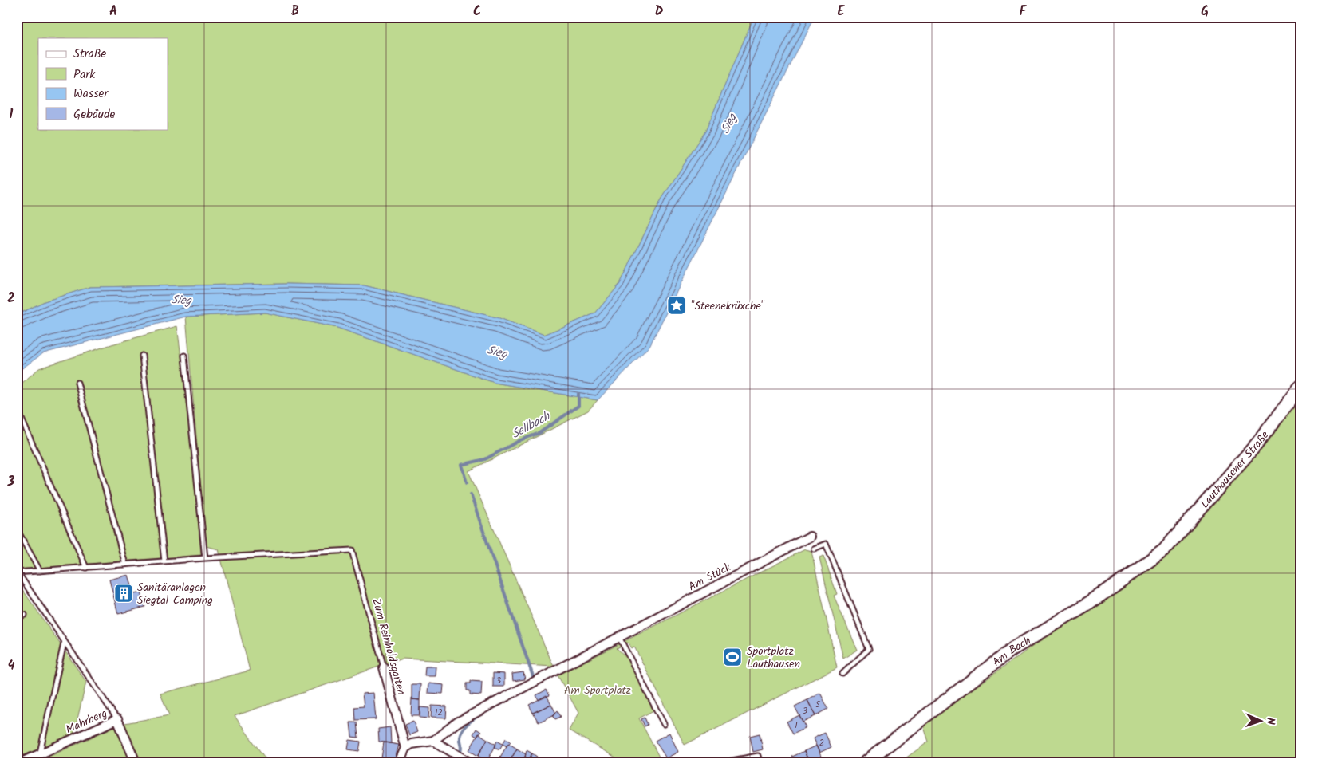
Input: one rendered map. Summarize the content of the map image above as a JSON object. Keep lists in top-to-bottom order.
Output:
{
  "streets": {
    "street": [
      "Lauthausener Straße",
      "Am Stück",
      "Zum Reinholdsgarten",
      "Am Bach",
      "Mahrberg"
    ]
  },
  "crossings": [
    ["Lauthausener Straße", "Am Bach"]
  ],
  "water": ["Sieg", "Sellbach"],
  "parks": ["Am Sportplatz"],
  "places": {
    "place": ["\"Steenekrüxche\""],
    "building": ["Sanitäranlagen Siegtal Camping"],
    "sports": ["Sportplatz Lauthausen"]
  },
  "house_numbers": [
    "3",
    "5",
    "3",
    "12",
    "1",
    "2"
  ],
  "legend": [
    "Straße",
    "Park",
    "Wasser",
    "Gebäude"
  ],
  "north": "right",
  "grid": {
    "columns": [
      "A",
      "B",
      "C",
      "D",
      "E",
      "F",
      "G"
    ],
    "rows": [
      "1",
      "2",
      "3",
      "4"
    ]
  }
}
